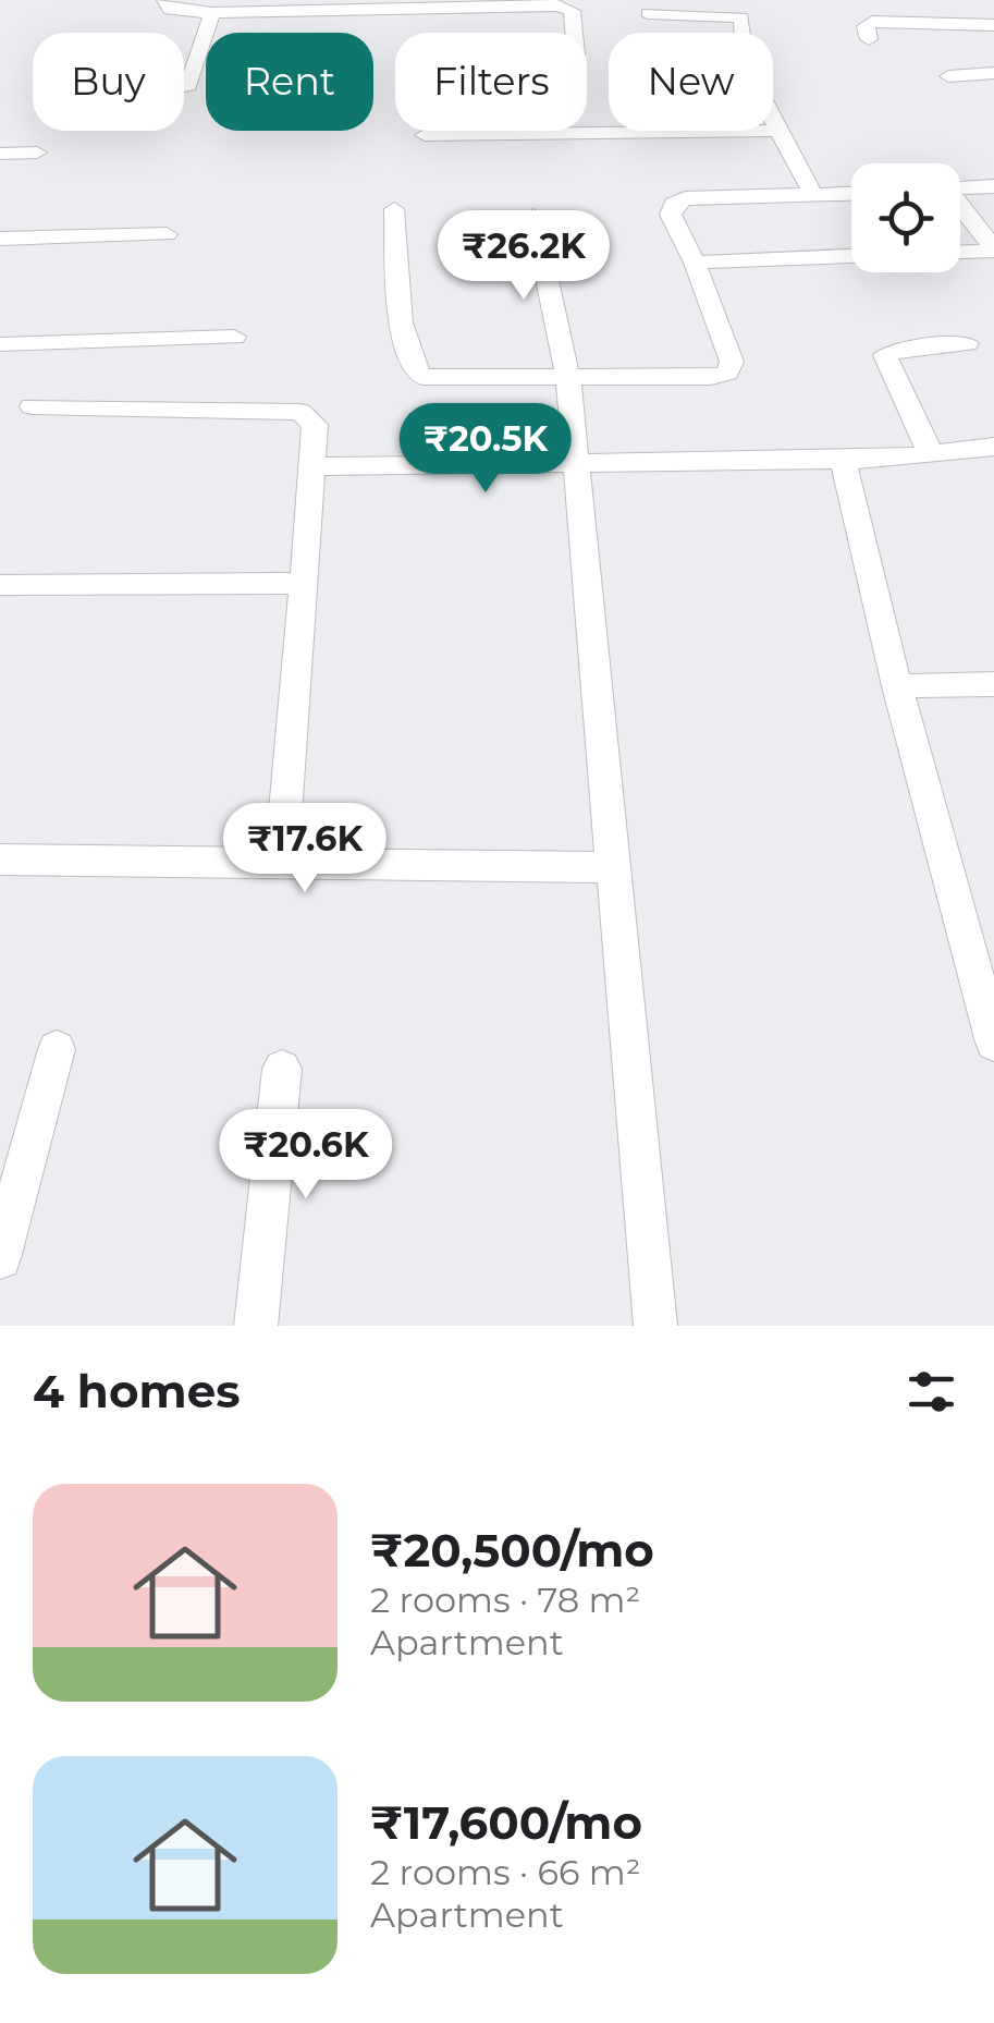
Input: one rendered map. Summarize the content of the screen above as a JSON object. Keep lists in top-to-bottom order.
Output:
{
  "page": {
    "chip": [
      "Buy",
      "Rent",
      "Filters",
      "New"
    ],
    "price": [
      "₹26.2K",
      "₹20.5K",
      "₹17.6K",
      "₹20.6K"
    ],
    "heading": "4 homes",
    "list": [
      {
        "name": "₹20,500/mo",
        "note": "2 rooms · 78 m² · Apartment"
      },
      {
        "name": "₹17,600/mo",
        "note": "2 rooms · 66 m² · Apartment"
      }
    ]
  }
}
